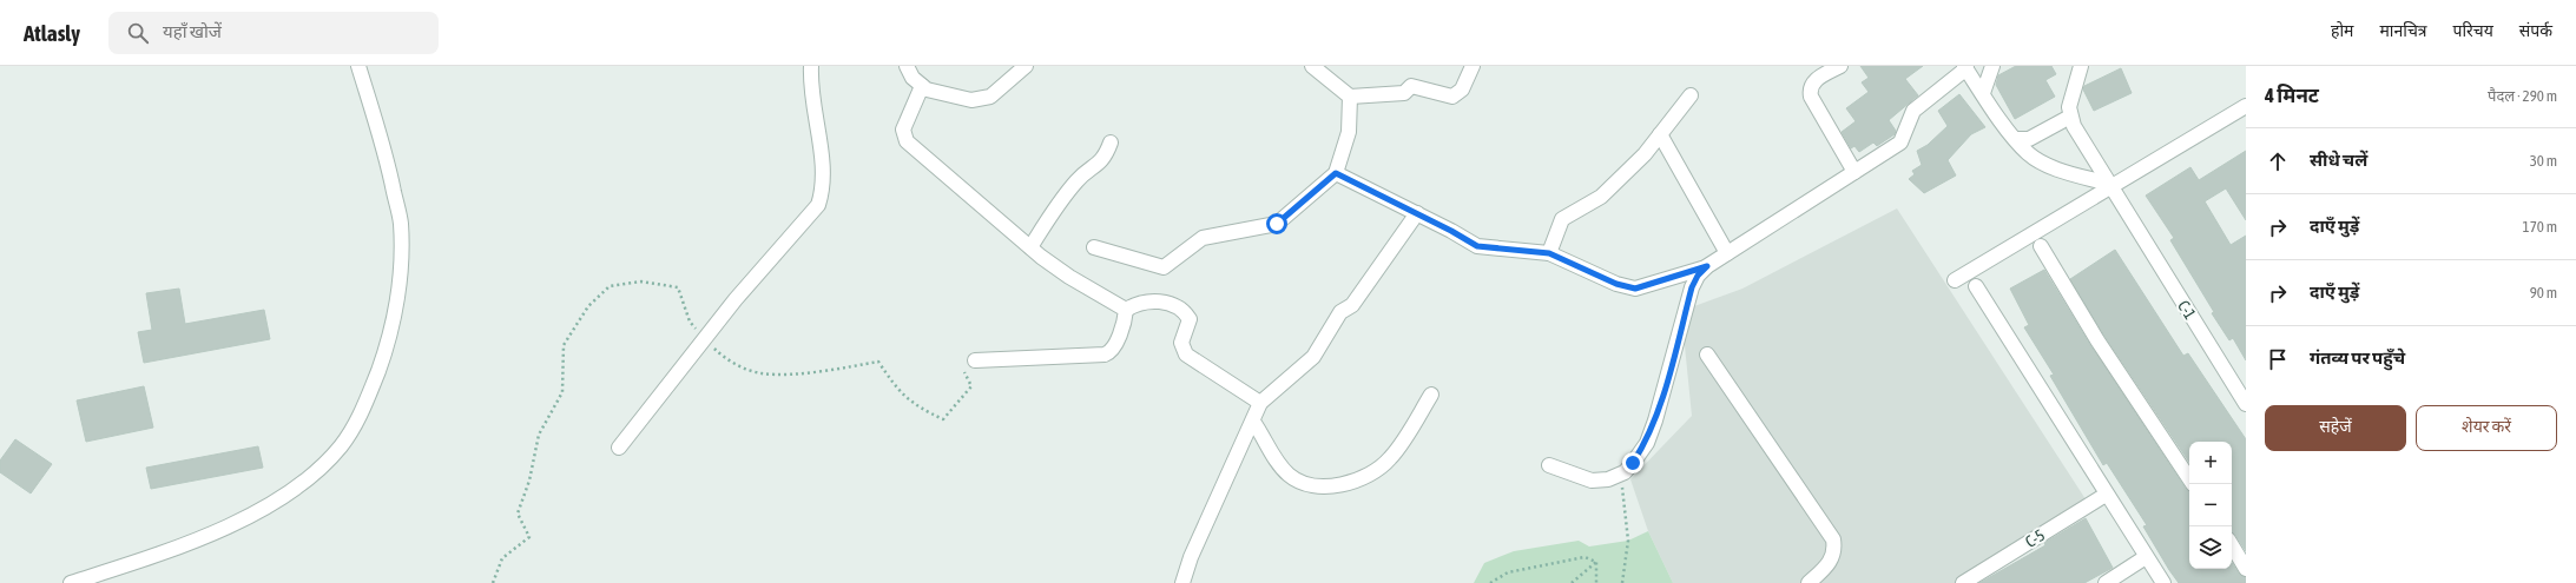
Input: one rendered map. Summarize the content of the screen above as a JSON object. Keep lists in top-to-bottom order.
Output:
{
  "streets": {
    "street": ["C-1", "C-5"]
  },
  "page": {
    "header": "Atlasly",
    "search": "यहाँ खोजें",
    "nav": [
      "होम",
      "मानचित्र",
      "परिचय",
      "संपर्क"
    ],
    "heading": ["4 मिनट", "पैदल · 290 m"],
    "list": [
      ["सीधे चलें", "30 m"],
      ["दाएँ मुड़ें", "170 m"],
      ["दाएँ मुड़ें", "90 m"],
      "गंतव्य पर पहुँचे"
    ],
    "buttons": ["सहेजें", "शेयर करें"],
    "map_buttons": ["+", "−"]
  }
}
